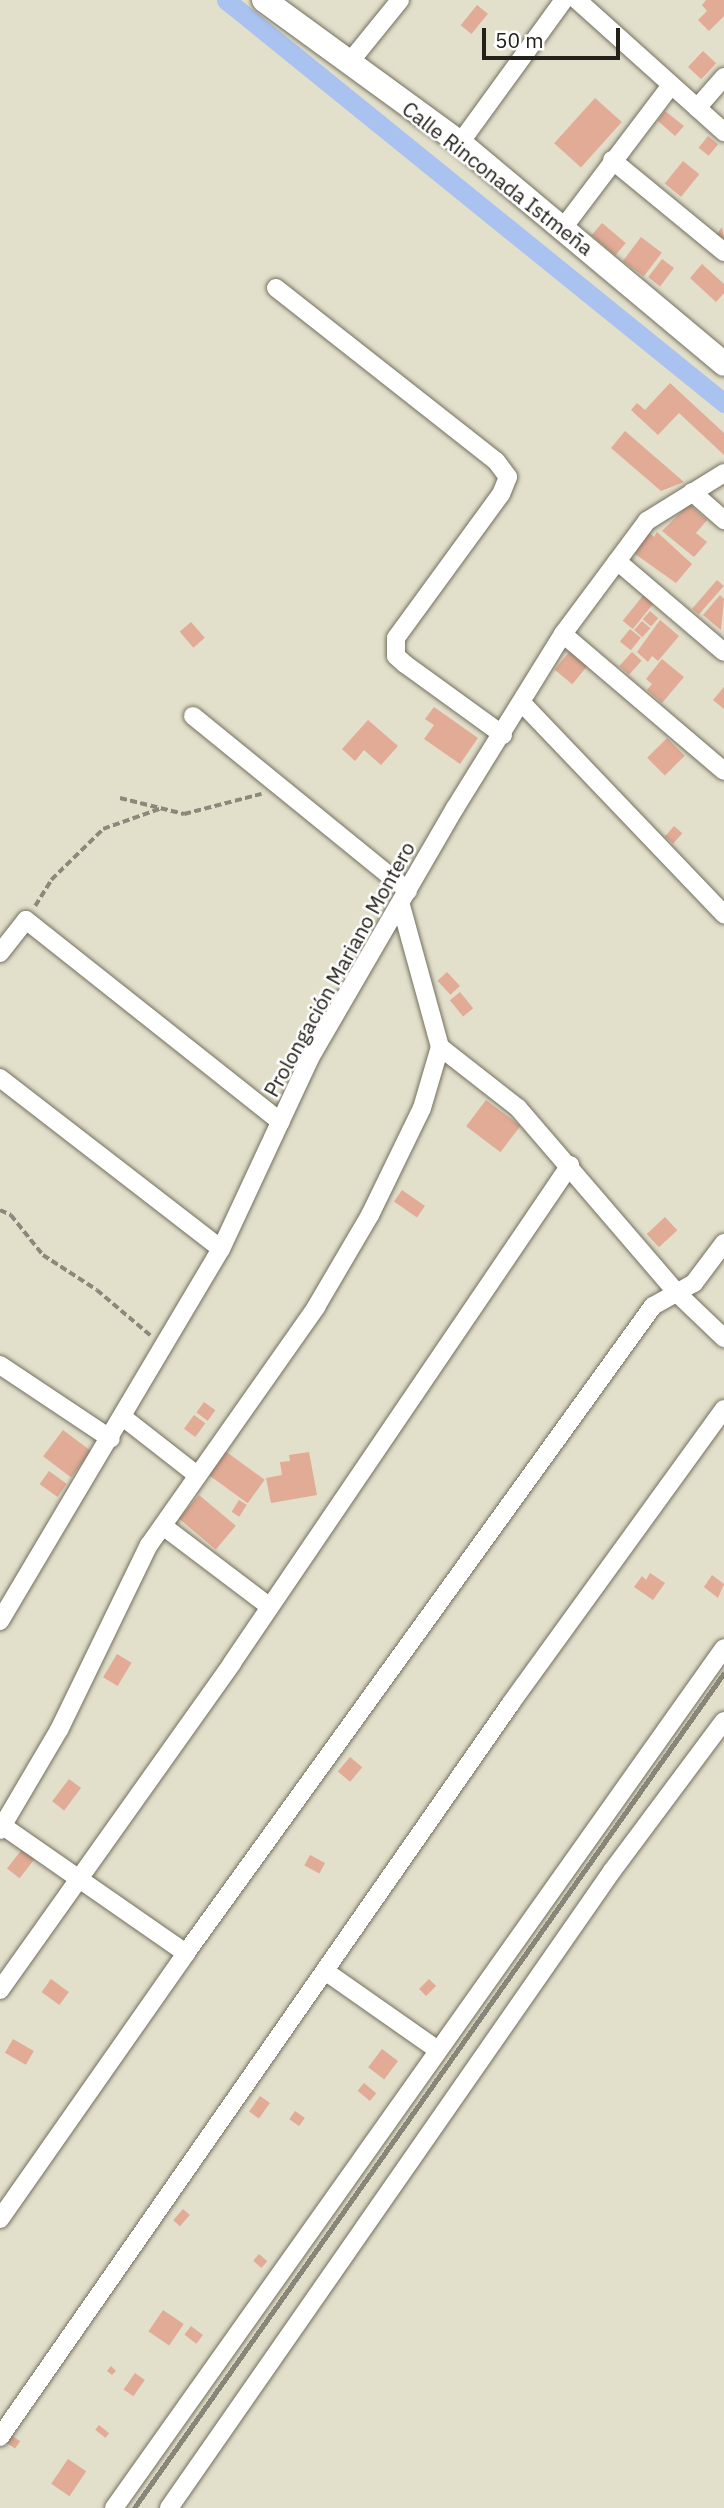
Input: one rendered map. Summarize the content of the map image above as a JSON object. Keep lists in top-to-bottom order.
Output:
{
  "streets": {
    "street": ["Calle Rinconada Istmeña", "Prolongación Mariano Montero"]
  },
  "scale_bar": "50 m"
}
